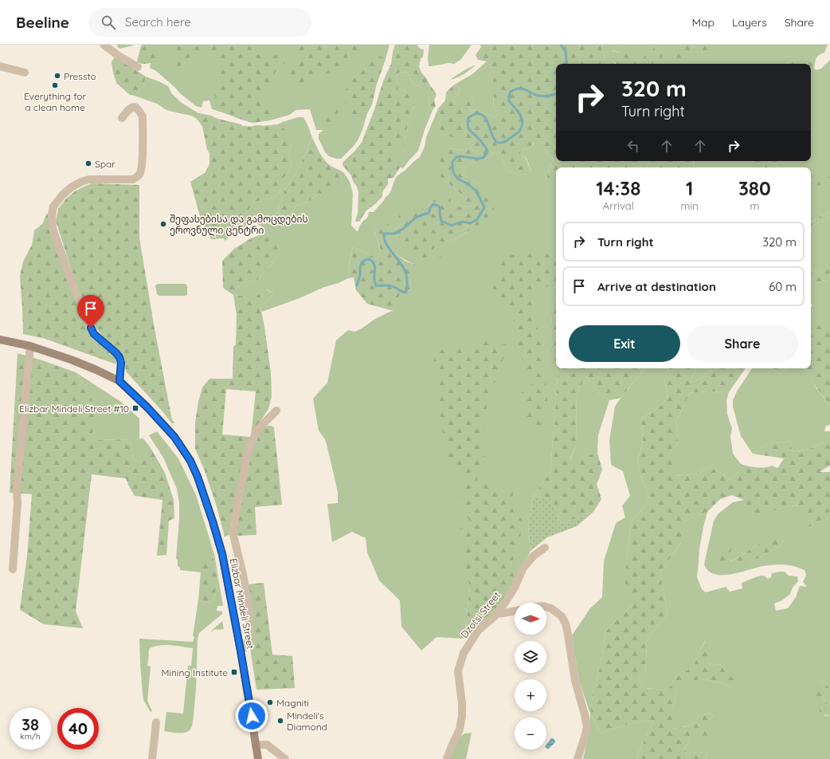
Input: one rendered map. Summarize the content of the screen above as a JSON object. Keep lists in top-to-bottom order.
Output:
{
  "streets": {
    "street": ["Elizbar Mindeli Street", "Dzotsi Street"]
  },
  "places": {
    "other": [
      "Pressto",
      "Everything for a clean home",
      "Spar",
      "შეფასებისა და გამოცდების ეროვნული ცენტრი",
      "Magniti",
      "Mindeli's Diamond"
    ],
    "transit": ["Elizbar Mindeli Street #10", "Mining Institute"]
  },
  "north": "right",
  "page": {
    "header": "Beeline",
    "search": "Search here",
    "nav": ["Map", "Layers", "Share"],
    "turn": ["320 m", "Turn right"],
    "eta": [
      "14:38",
      "Arrival",
      "1",
      "min",
      "380",
      "m"
    ],
    "list": [
      {
        "name": "Turn right",
        "value": "320 m"
      },
      {
        "name": "Arrive at destination",
        "value": "60 m"
      }
    ],
    "buttons": ["Exit", "Share"],
    "map_buttons": ["+", "−"],
    "speed": "38 km/h",
    "limit": "40"
  }
}
